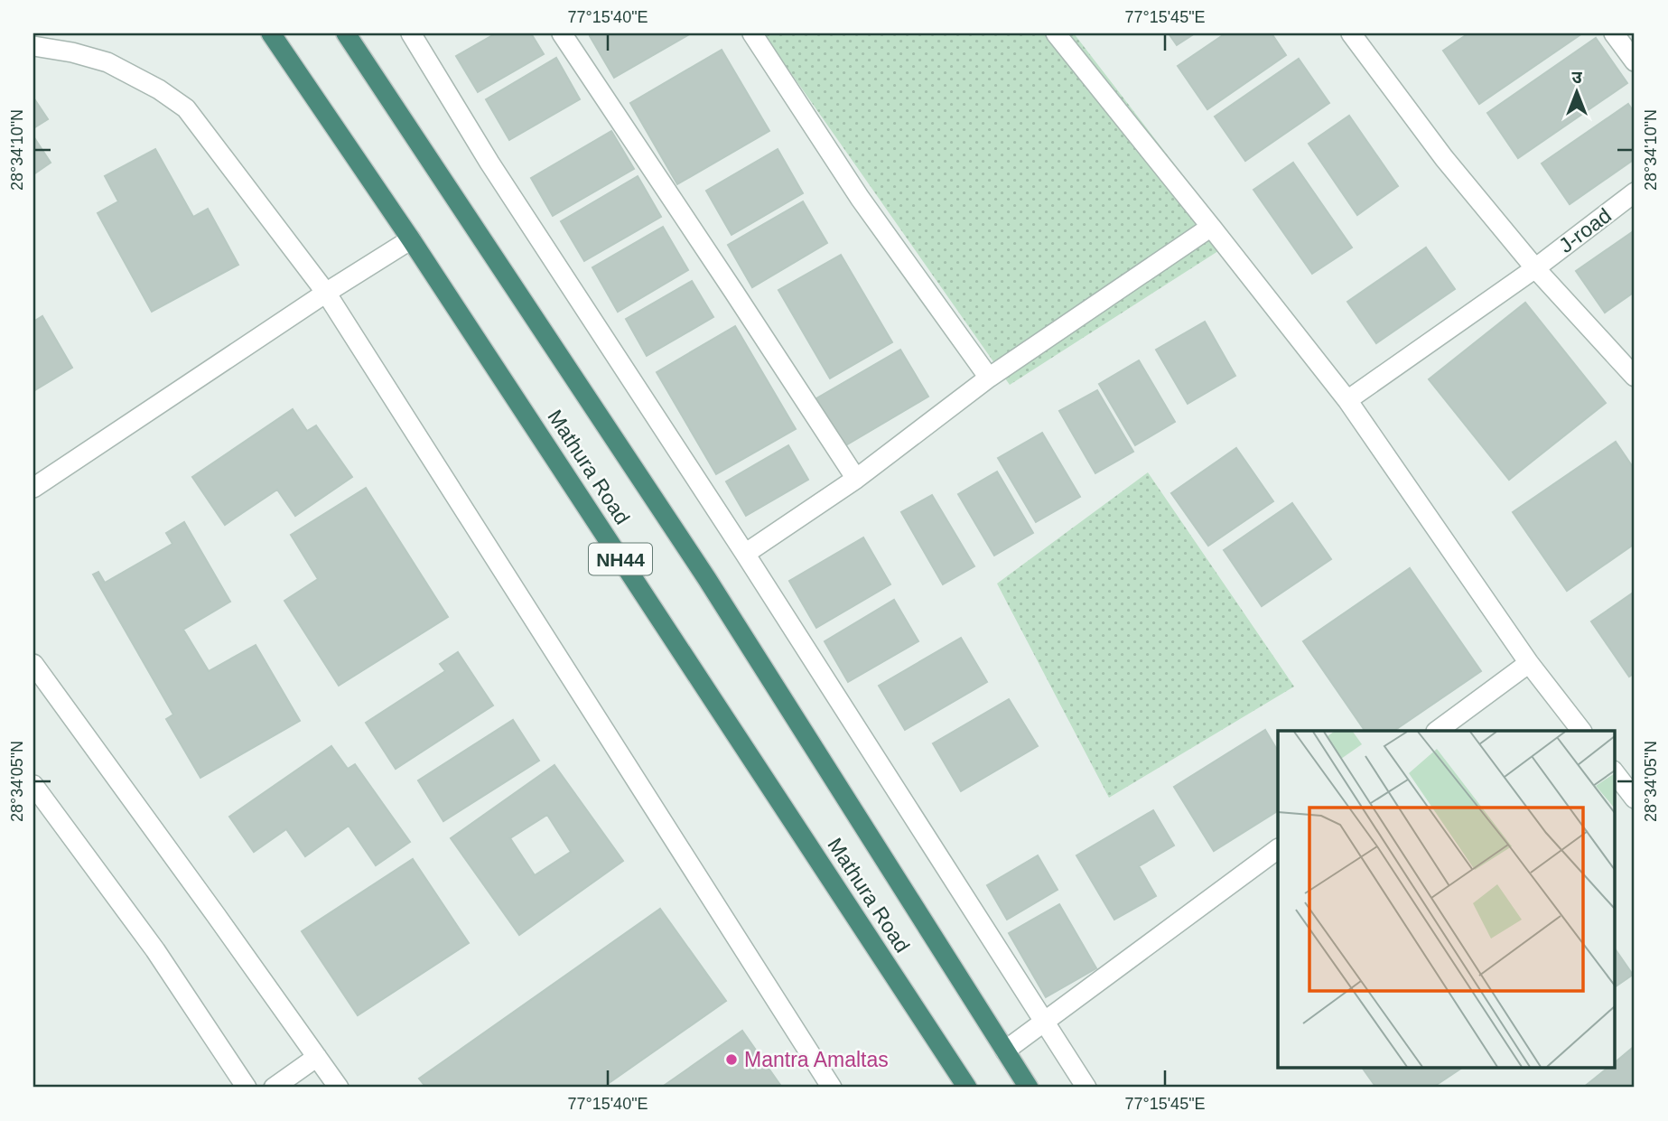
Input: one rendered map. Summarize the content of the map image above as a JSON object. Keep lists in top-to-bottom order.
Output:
{
  "streets": {
    "highway": ["Mathura Road", "NH44"],
    "street": ["J-road"]
  },
  "places": ["Mantra Amaltas"],
  "north": "top",
  "coordinates": [
    "77°15'40\"E",
    "77°15'45\"E",
    "28°34'10\"N",
    "28°34'05\"N"
  ]
}
